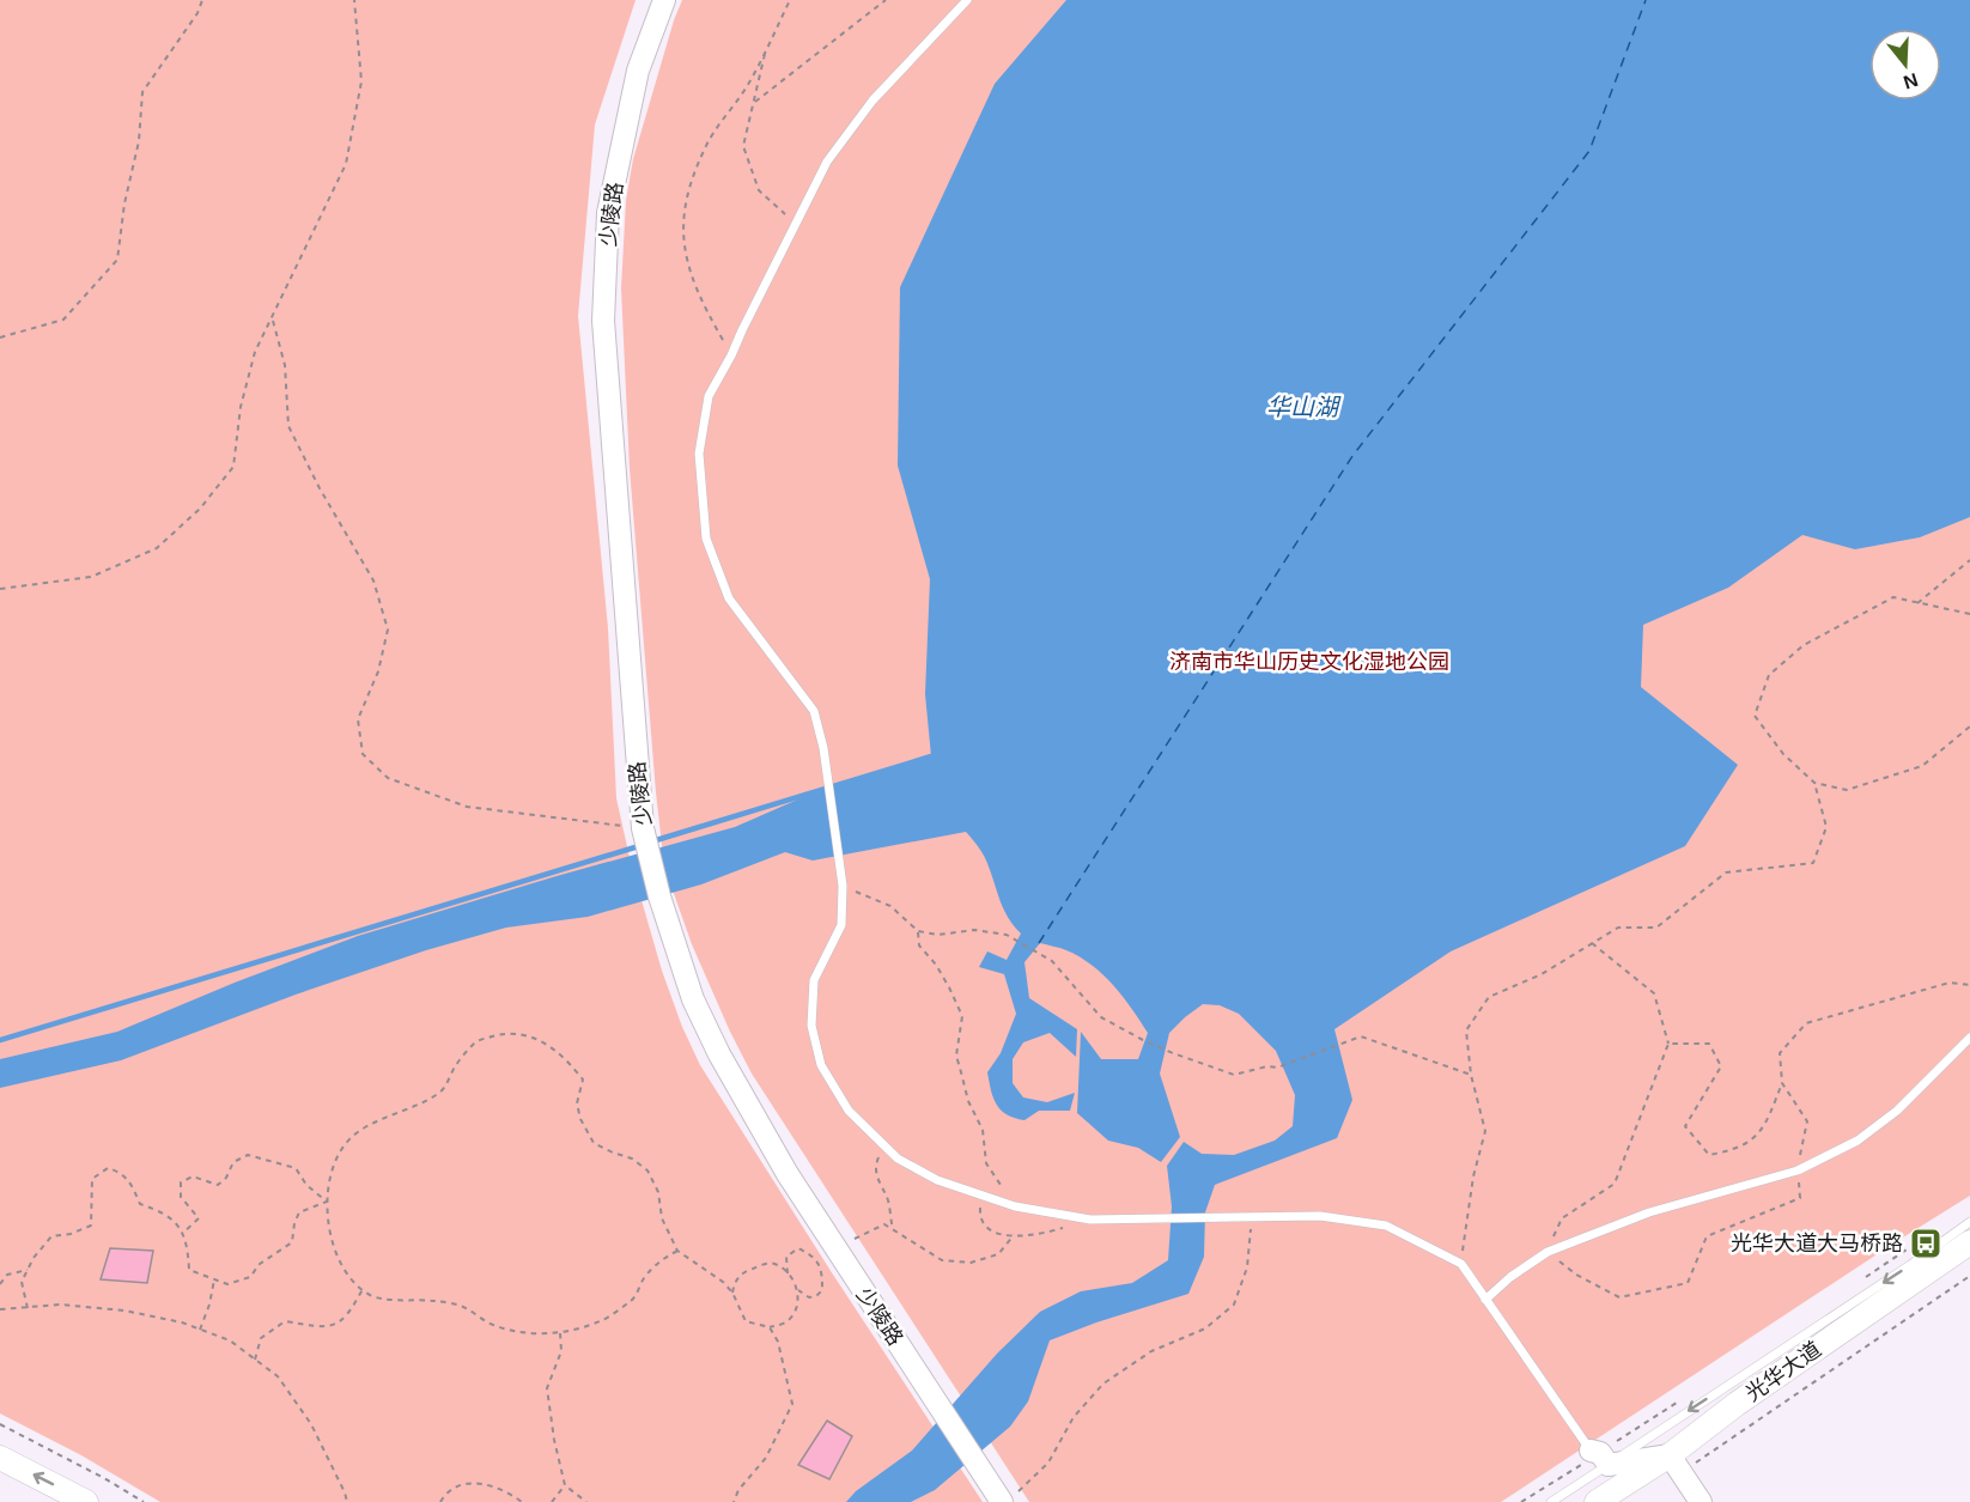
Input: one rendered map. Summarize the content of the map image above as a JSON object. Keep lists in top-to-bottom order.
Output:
{
  "streets": {
    "main road": ["光华大道"],
    "street": ["少陵路"]
  },
  "water": ["华山湖"],
  "parks": ["济南市华山历史文化湿地公园"],
  "places": {
    "bus stop": ["光华大道大马桥路"]
  },
  "north": "bottom"
}
